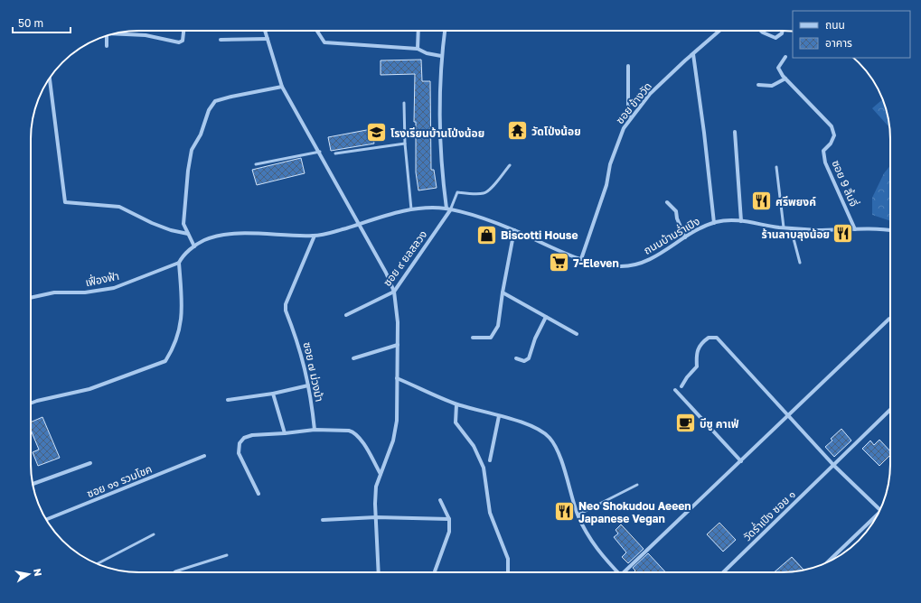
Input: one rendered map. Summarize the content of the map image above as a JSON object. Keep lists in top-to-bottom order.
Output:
{
  "streets": {
    "street": [
      "ซอย ข้างวัด",
      "ซอย 9 ลิ้นจี่",
      "ถนนบ้านร่ำเปิง",
      "ซอย ๙ ยลสลวง",
      "เฟื่องฟ้า",
      "ซอย ๗ ม่วงม้า",
      "ซอย ๑๑ รวมโชค",
      "วัดร่ำเปิง ซอย ๑"
    ]
  },
  "crossings": [
    ["ซอย ข้างวัด", "ถนนบ้านร่ำเปิง"],
    ["ซอย 9 ลิ้นจี่", "ถนนบ้านร่ำเปิง"],
    ["ถนนบ้านร่ำเปิง", "ซอย ๙ ยลสลวง"],
    ["ถนนบ้านร่ำเปิง", "เฟื่องฟ้า"],
    ["ถนนบ้านร่ำเปิง", "ซอย ๗ ม่วงม้า"]
  ],
  "places": {
    "temple": ["วัดโป่งน้อย"],
    "school or university": ["โรงเรียนบ้านโป่งน้อย"],
    "restaurant": ["ศรีพยงค์", "ร้านลาบลุงน้อย", "Neo Shokudou Aeeen Japanese Vegan"],
    "shop": ["Biscotti House"],
    "supermarket": ["7-Eleven"],
    "cafe": ["บีซู คาเฟ่"]
  },
  "legend": ["ถนน", "อาคาร"],
  "scale_bar": "50 m",
  "north": "right"
}
